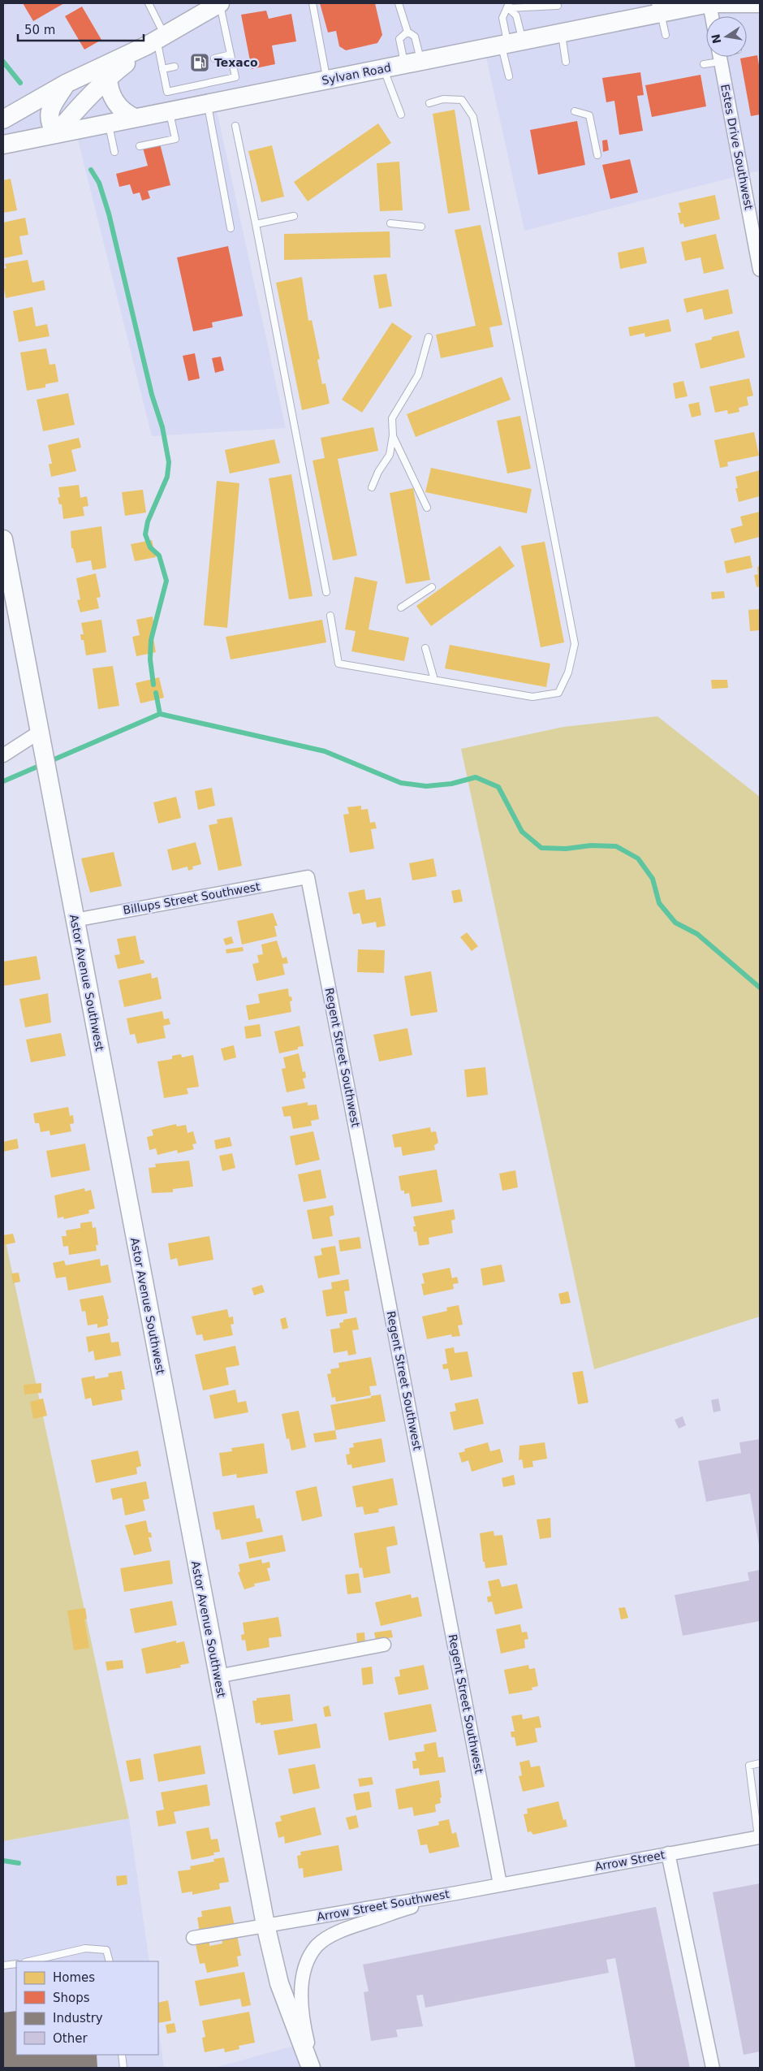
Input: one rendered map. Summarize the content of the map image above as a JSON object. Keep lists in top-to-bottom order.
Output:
{
  "streets": {
    "street": [
      "Sylvan Road",
      "Estes Drive Southwest",
      "Billups Street Southwest",
      "Astor Avenue Southwest",
      "Regent Street Southwest",
      "Arrow Street",
      "Arrow Street Southwest"
    ]
  },
  "crossings": [
    ["Billups Street Southwest", "Astor Avenue Southwest"],
    ["Billups Street Southwest", "Regent Street Southwest"],
    ["Astor Avenue Southwest", "Arrow Street Southwest"],
    ["Regent Street Southwest", "Arrow Street"],
    ["Regent Street Southwest", "Arrow Street Southwest"],
    ["Arrow Street", "Arrow Street Southwest"]
  ],
  "places": {
    "fuel station": ["Texaco"]
  },
  "legend": [
    "Homes",
    "Shops",
    "Industry",
    "Other"
  ],
  "scale_bar": "50 m",
  "north": "left"
}
